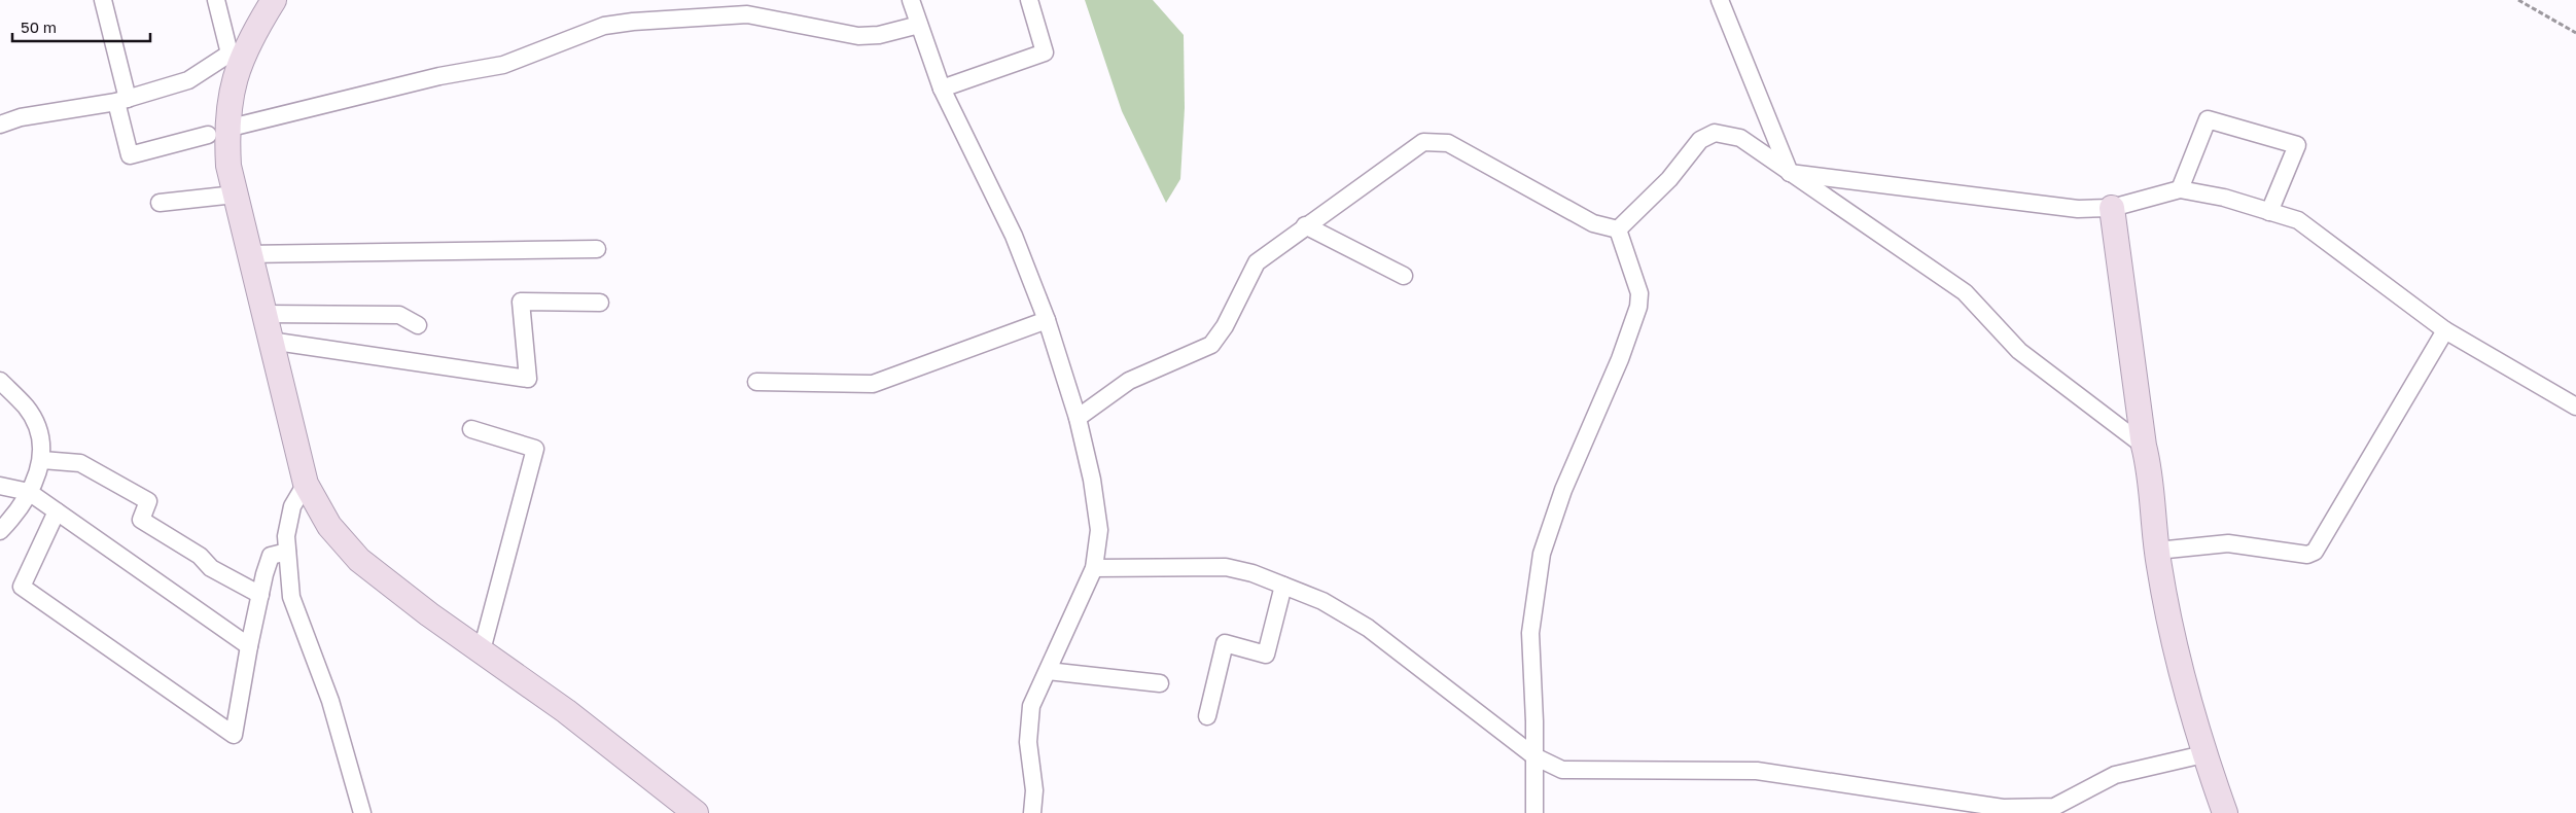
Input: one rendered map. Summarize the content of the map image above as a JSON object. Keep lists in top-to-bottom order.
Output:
{
  "scale_bar": "50 m"
}
